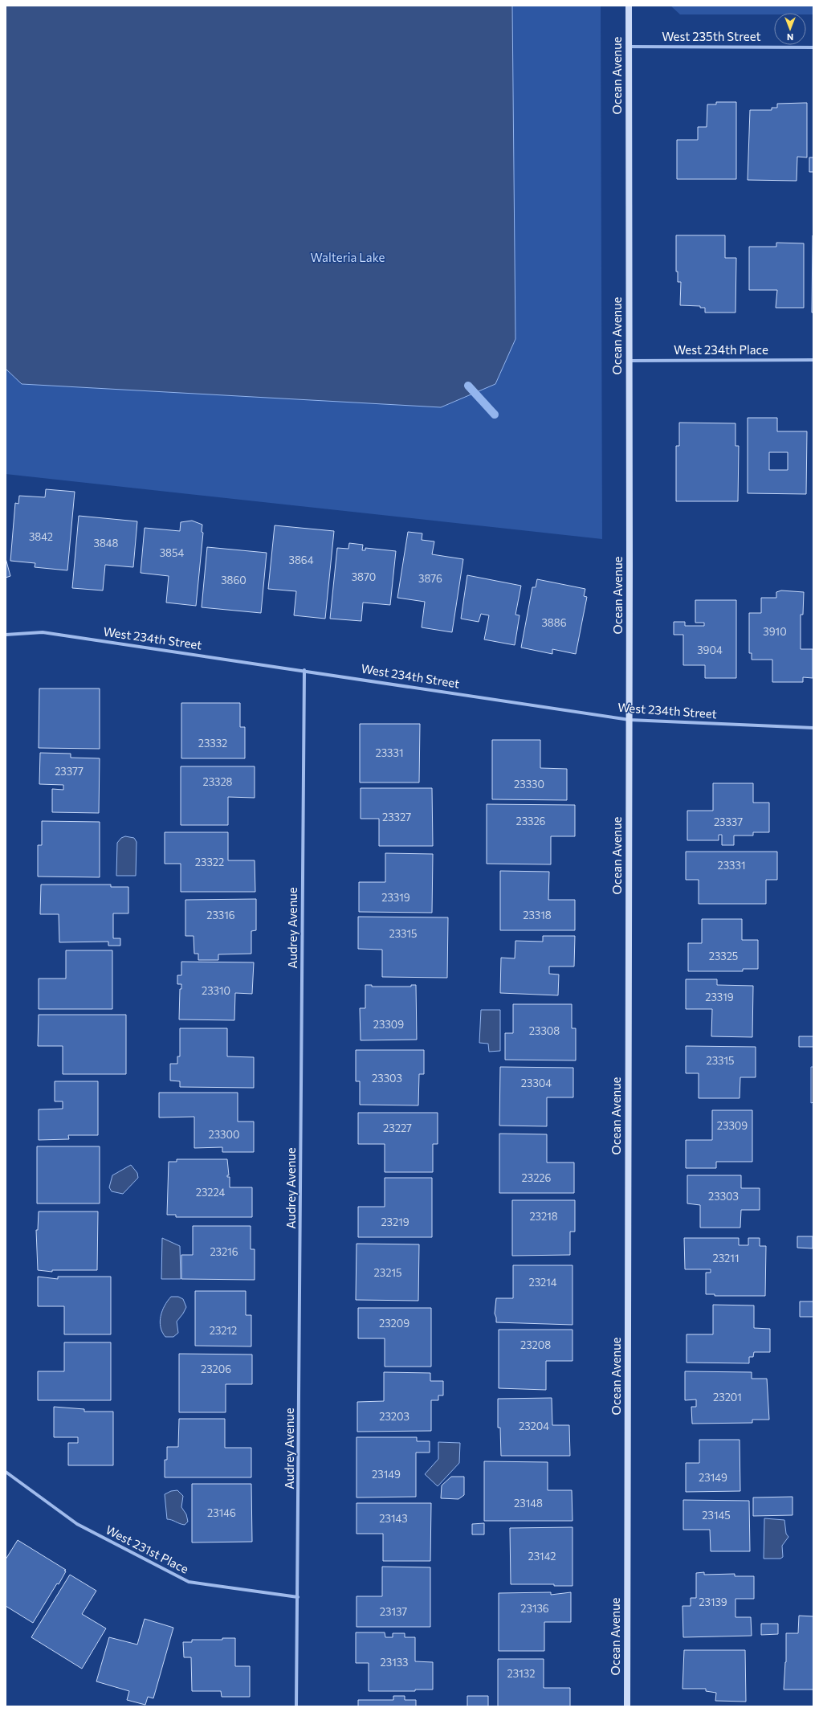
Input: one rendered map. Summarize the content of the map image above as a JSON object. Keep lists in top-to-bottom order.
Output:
{
  "streets": {
    "street": [
      "West 235th Street",
      "Ocean Avenue",
      "West 234th Place",
      "West 234th Street",
      "Audrey Avenue",
      "West 231st Place"
    ]
  },
  "crossings": [
    ["West 235th Street", "Ocean Avenue"],
    ["Ocean Avenue", "West 234th Place"],
    ["Ocean Avenue", "West 234th Street"],
    ["West 234th Street", "Audrey Avenue"],
    ["Audrey Avenue", "West 231st Place"]
  ],
  "parks": ["Walteria Lake"],
  "house_numbers": [
    "3842",
    "3848",
    "3854",
    "3864",
    "3870",
    "3876",
    "3860",
    "3886",
    "3910",
    "3904",
    "23332",
    "23331",
    "23377",
    "23328",
    "23330",
    "23327",
    "23326",
    "23337",
    "23322",
    "23331",
    "23319",
    "23316",
    "23318",
    "23315",
    "23325",
    "23310",
    "23319",
    "23309",
    "23308",
    "23315",
    "23303",
    "23304",
    "23309",
    "23227",
    "23300",
    "23226",
    "23224",
    "23303",
    "23218",
    "23219",
    "23216",
    "23211",
    "23215",
    "23214",
    "23209",
    "23212",
    "23208",
    "23206",
    "23201",
    "23203",
    "23204",
    "23149",
    "23149",
    "23148",
    "23146",
    "23145",
    "23143",
    "23142",
    "23139",
    "23136",
    "23137",
    "23133",
    "23132"
  ],
  "north": "bottom"
}
